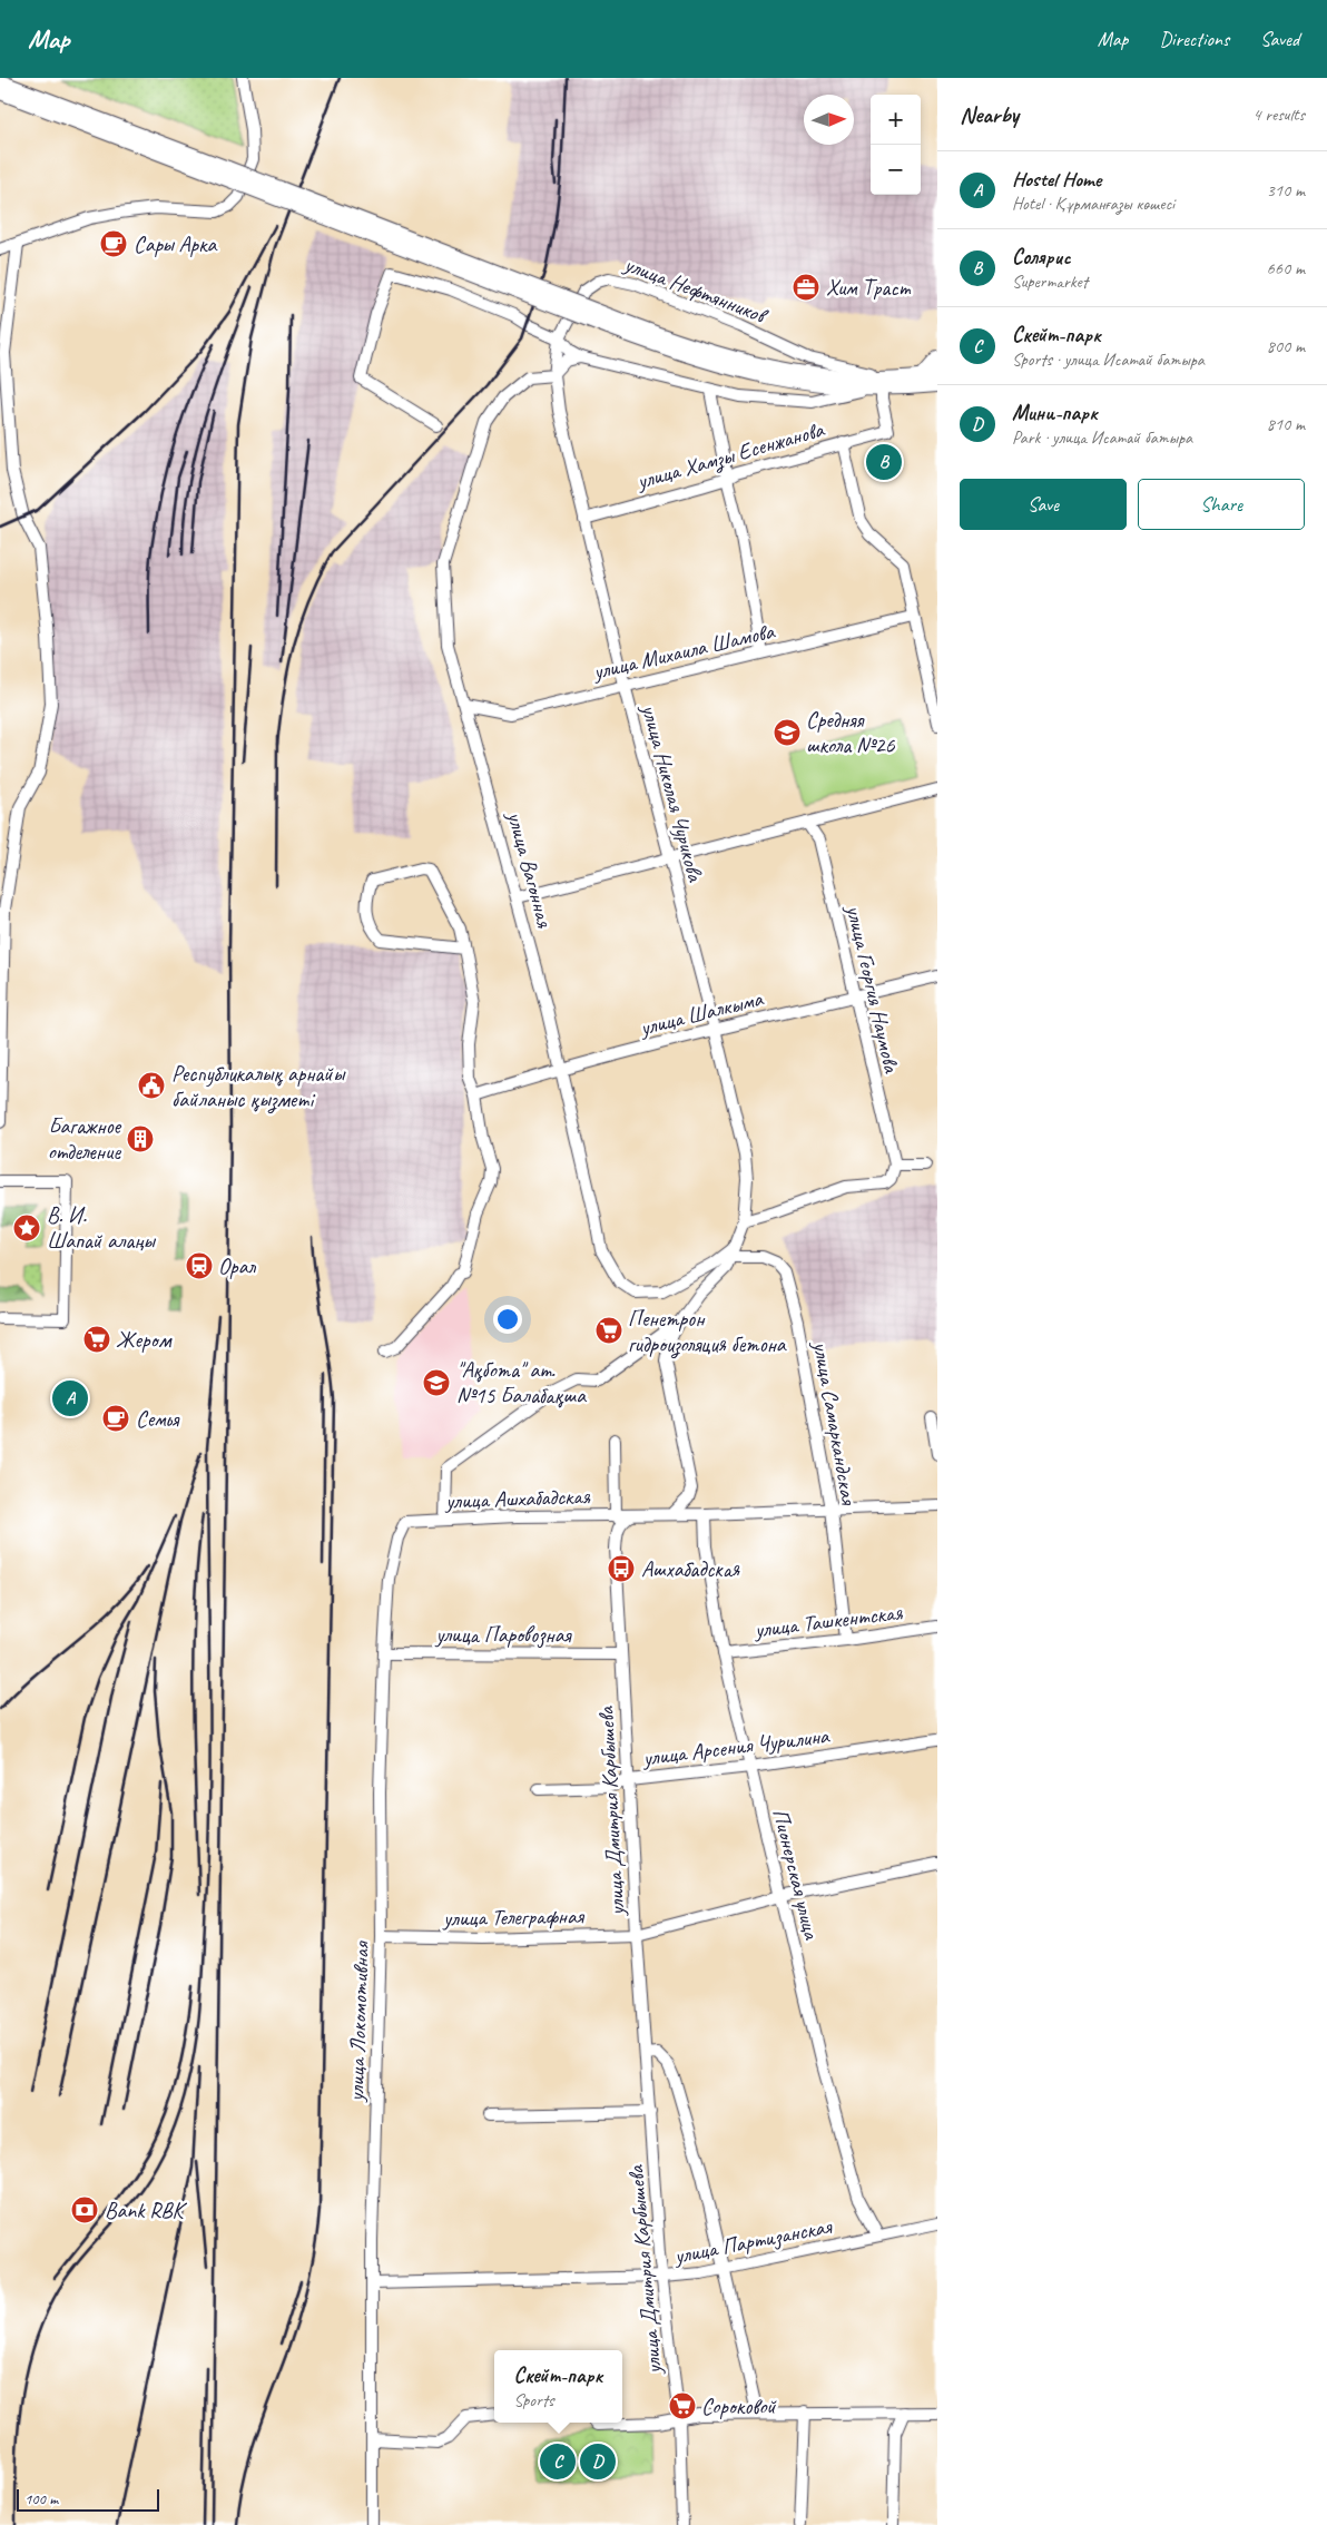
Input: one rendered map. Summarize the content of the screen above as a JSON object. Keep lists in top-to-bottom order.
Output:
{
  "streets": {
    "main road": ["улица Хамзы Есенжанова"],
    "street": [
      "улица Нефтянников",
      "улица Михаила Шамова",
      "улица Николая Чурикова",
      "улица Вагонная",
      "улица Георгия Наумова",
      "улица Шалкыма",
      "улица Самаркандская",
      "улица Ашхабадская",
      "улица Ташкентская",
      "улица Паровозная",
      "улица Арсения Чурилина",
      "улица Дмитрия Карбышева",
      "Пионерская улица",
      "улица Телеграфная",
      "улица Локомотивная",
      "улица Партизанская"
    ]
  },
  "crossings": [
    ["улица Нефтянников", "улица Николая Чурикова"],
    ["улица Нефтянников", "улица Вагонная"],
    ["улица Хамзы Есенжанова", "улица Николая Чурикова"],
    ["улица Михаила Шамова", "улица Николая Чурикова"],
    ["улица Михаила Шамова", "улица Вагонная"],
    ["улица Николая Чурикова", "улица Вагонная"],
    ["улица Николая Чурикова", "улица Шалкыма"],
    ["улица Николая Чурикова", "улица Самаркандская"],
    ["улица Вагонная", "улица Шалкыма"],
    ["улица Вагонная", "улица Самаркандская"],
    ["улица Георгия Наумова", "улица Шалкыма"],
    ["улица Самаркандская", "улица Ташкентская"],
    ["улица Ашхабадская", "улица Дмитрия Карбышева"],
    ["улица Ашхабадская", "улица Локомотивная"],
    ["улица Ташкентская", "Пионерская улица"],
    ["улица Паровозная", "улица Дмитрия Карбышева"],
    ["улица Паровозная", "улица Локомотивная"],
    ["улица Арсения Чурилина", "улица Дмитрия Карбышева"],
    ["улица Арсения Чурилина", "Пионерская улица"],
    ["улица Дмитрия Карбышева", "улица Телеграфная"],
    ["улица Дмитрия Карбышева", "улица Партизанская"],
    ["Пионерская улица", "улица Телеграфная"],
    ["Пионерская улица", "улица Партизанская"],
    ["улица Телеграфная", "улица Локомотивная"],
    ["улица Локомотивная", "улица Партизанская"]
  ],
  "places": {
    "cafe": ["Сары Арка", "Семья"],
    "office": ["Хим Траст"],
    "school or university": ["Средняя школа №26", "\"Ақбота\" ат. №15 Балабақша"],
    "public building": ["Республикалық арнайы байланыс қызметі"],
    "building": ["Багажное отделение"],
    "place": ["В. И. Шапай алаңы"],
    "station": ["Орал"],
    "supermarket": ["Пенетрон гидроизоляция бетона", "Жером", "Сороковой"],
    "bus stop": ["Ашхабадская"],
    "bank": ["Bank RBK"]
  },
  "scale_bar": "100 m",
  "north": "right",
  "page": {
    "header": "Map",
    "nav": ["Map", "Directions", "Saved"],
    "heading": ["Nearby", "4 results"],
    "map_buttons": ["+", "−"],
    "list": [
      {
        "mark": "A",
        "name": "Hostel Home",
        "note": "Hotel · Құрманғазы көшесі",
        "value": "310 m"
      },
      {
        "mark": "B",
        "name": "Солярис",
        "note": "Supermarket",
        "value": "660 m"
      },
      {
        "mark": "C",
        "name": "Скейт-парк",
        "note": "Sports · улица Исатай батыра",
        "value": "800 m"
      },
      {
        "mark": "D",
        "name": "Мини-парк",
        "note": "Park · улица Исатай батыра",
        "value": "810 m"
      }
    ],
    "pins": [
      "B",
      "A",
      "C",
      "D"
    ],
    "buttons": ["Save", "Share"],
    "popup": ["Скейт-парк", "Sports"],
    "scale": "100 m"
  }
}
